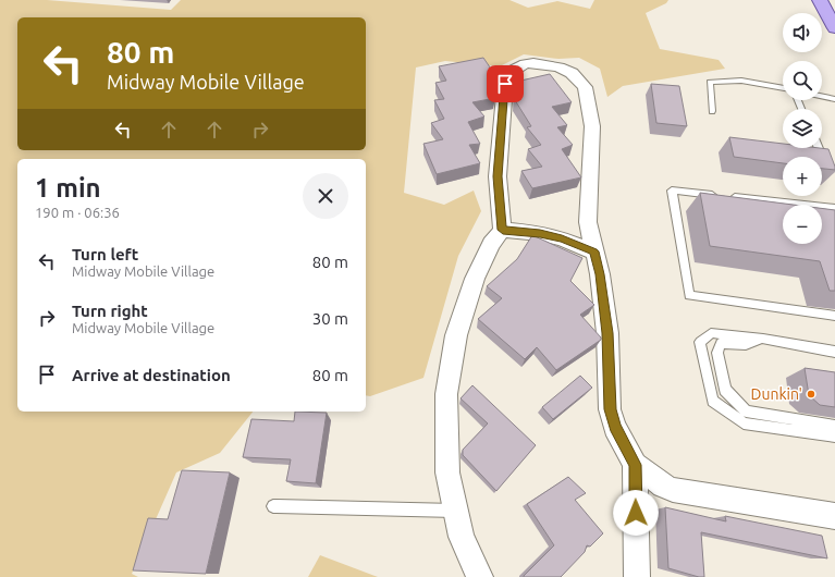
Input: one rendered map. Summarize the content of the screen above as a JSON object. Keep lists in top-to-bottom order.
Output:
{
  "places": ["Dunkin'"],
  "page": {
    "map_buttons": ["+", "−"],
    "turn": ["80 m", "Midway Mobile Village"],
    "heading": ["1 min", "190 m · 06:36"],
    "list": [
      {
        "name": "Turn left",
        "note": "Midway Mobile Village",
        "value": "80 m"
      },
      {
        "name": "Turn right",
        "note": "Midway Mobile Village",
        "value": "30 m"
      },
      {
        "name": "Arrive at destination",
        "value": "80 m"
      }
    ]
  }
}
